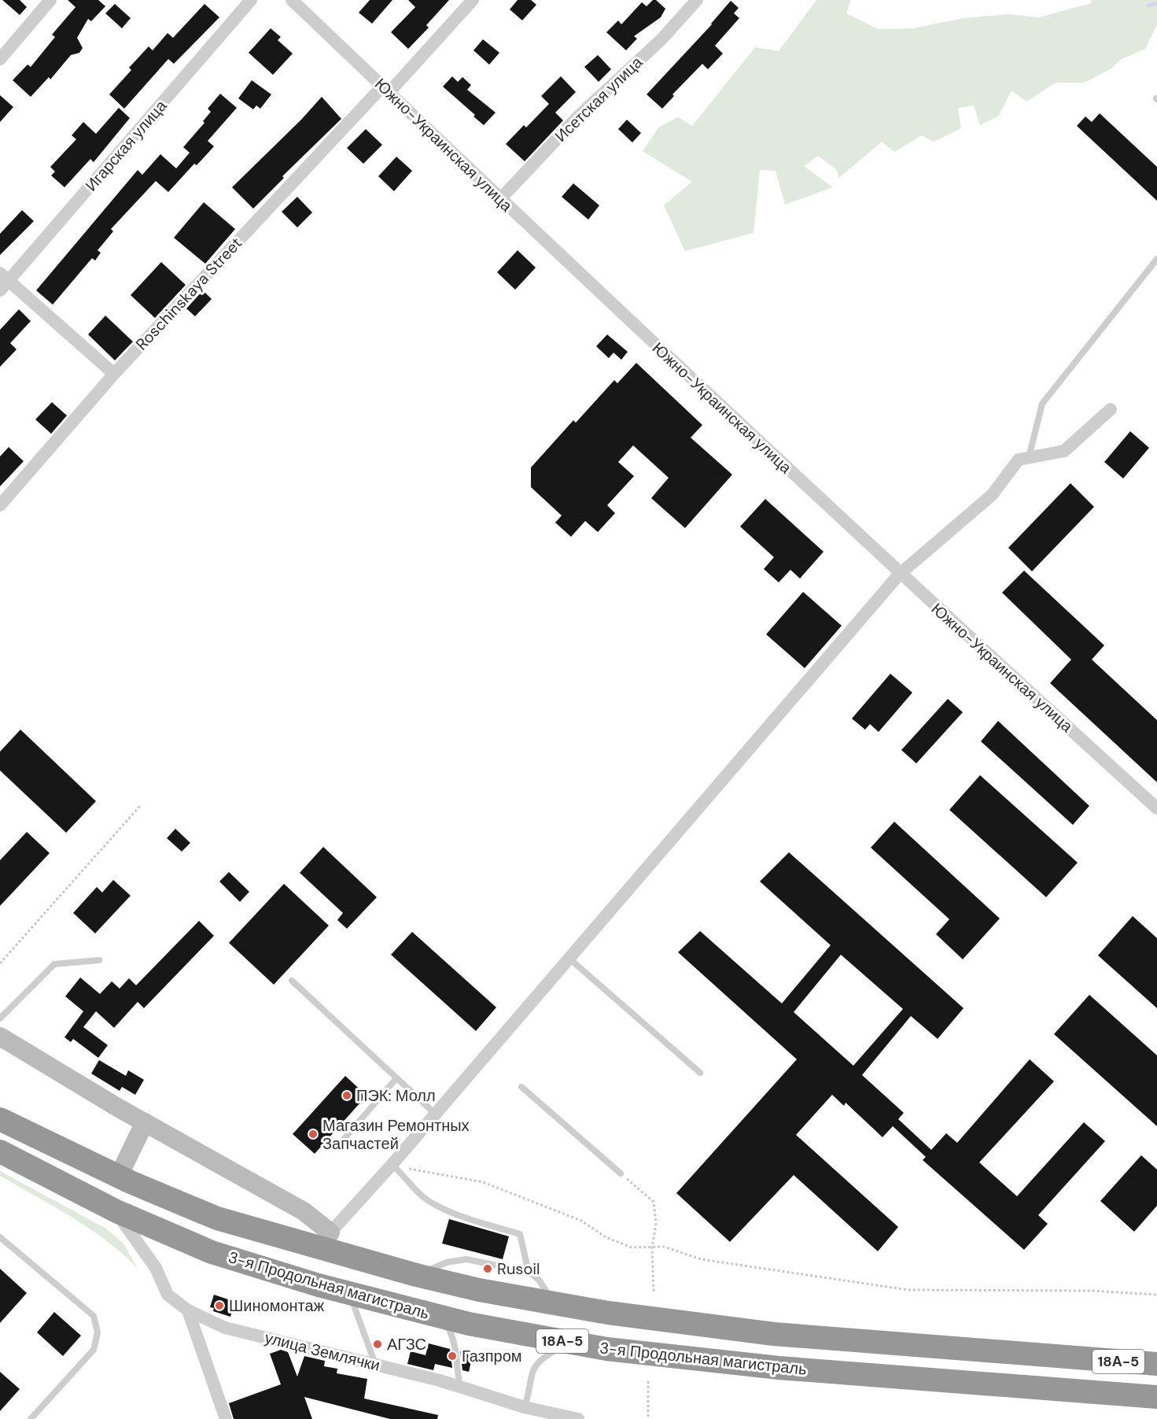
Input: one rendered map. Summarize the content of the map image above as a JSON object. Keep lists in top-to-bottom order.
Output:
{
  "streets": {
    "highway": ["3-я Продольная магистраль", "18А-5"],
    "street": [
      "Исетская улица",
      "Южно-Украинская улица",
      "Игарская улица",
      "Roschinskaya Street",
      "улица Землячки"
    ]
  },
  "crossings": [
    ["Исетская улица", "Южно-Украинская улица"],
    ["Южно-Украинская улица", "Roschinskaya Street"],
    ["3-я Продольная магистраль", "улица Землячки"]
  ],
  "places": [
    "ПЭК: Молл",
    "Магазин Ремонтных Запчастей",
    "Rusoil",
    "Шиномонтаж",
    "АГЗС",
    "Газпром"
  ]
}
